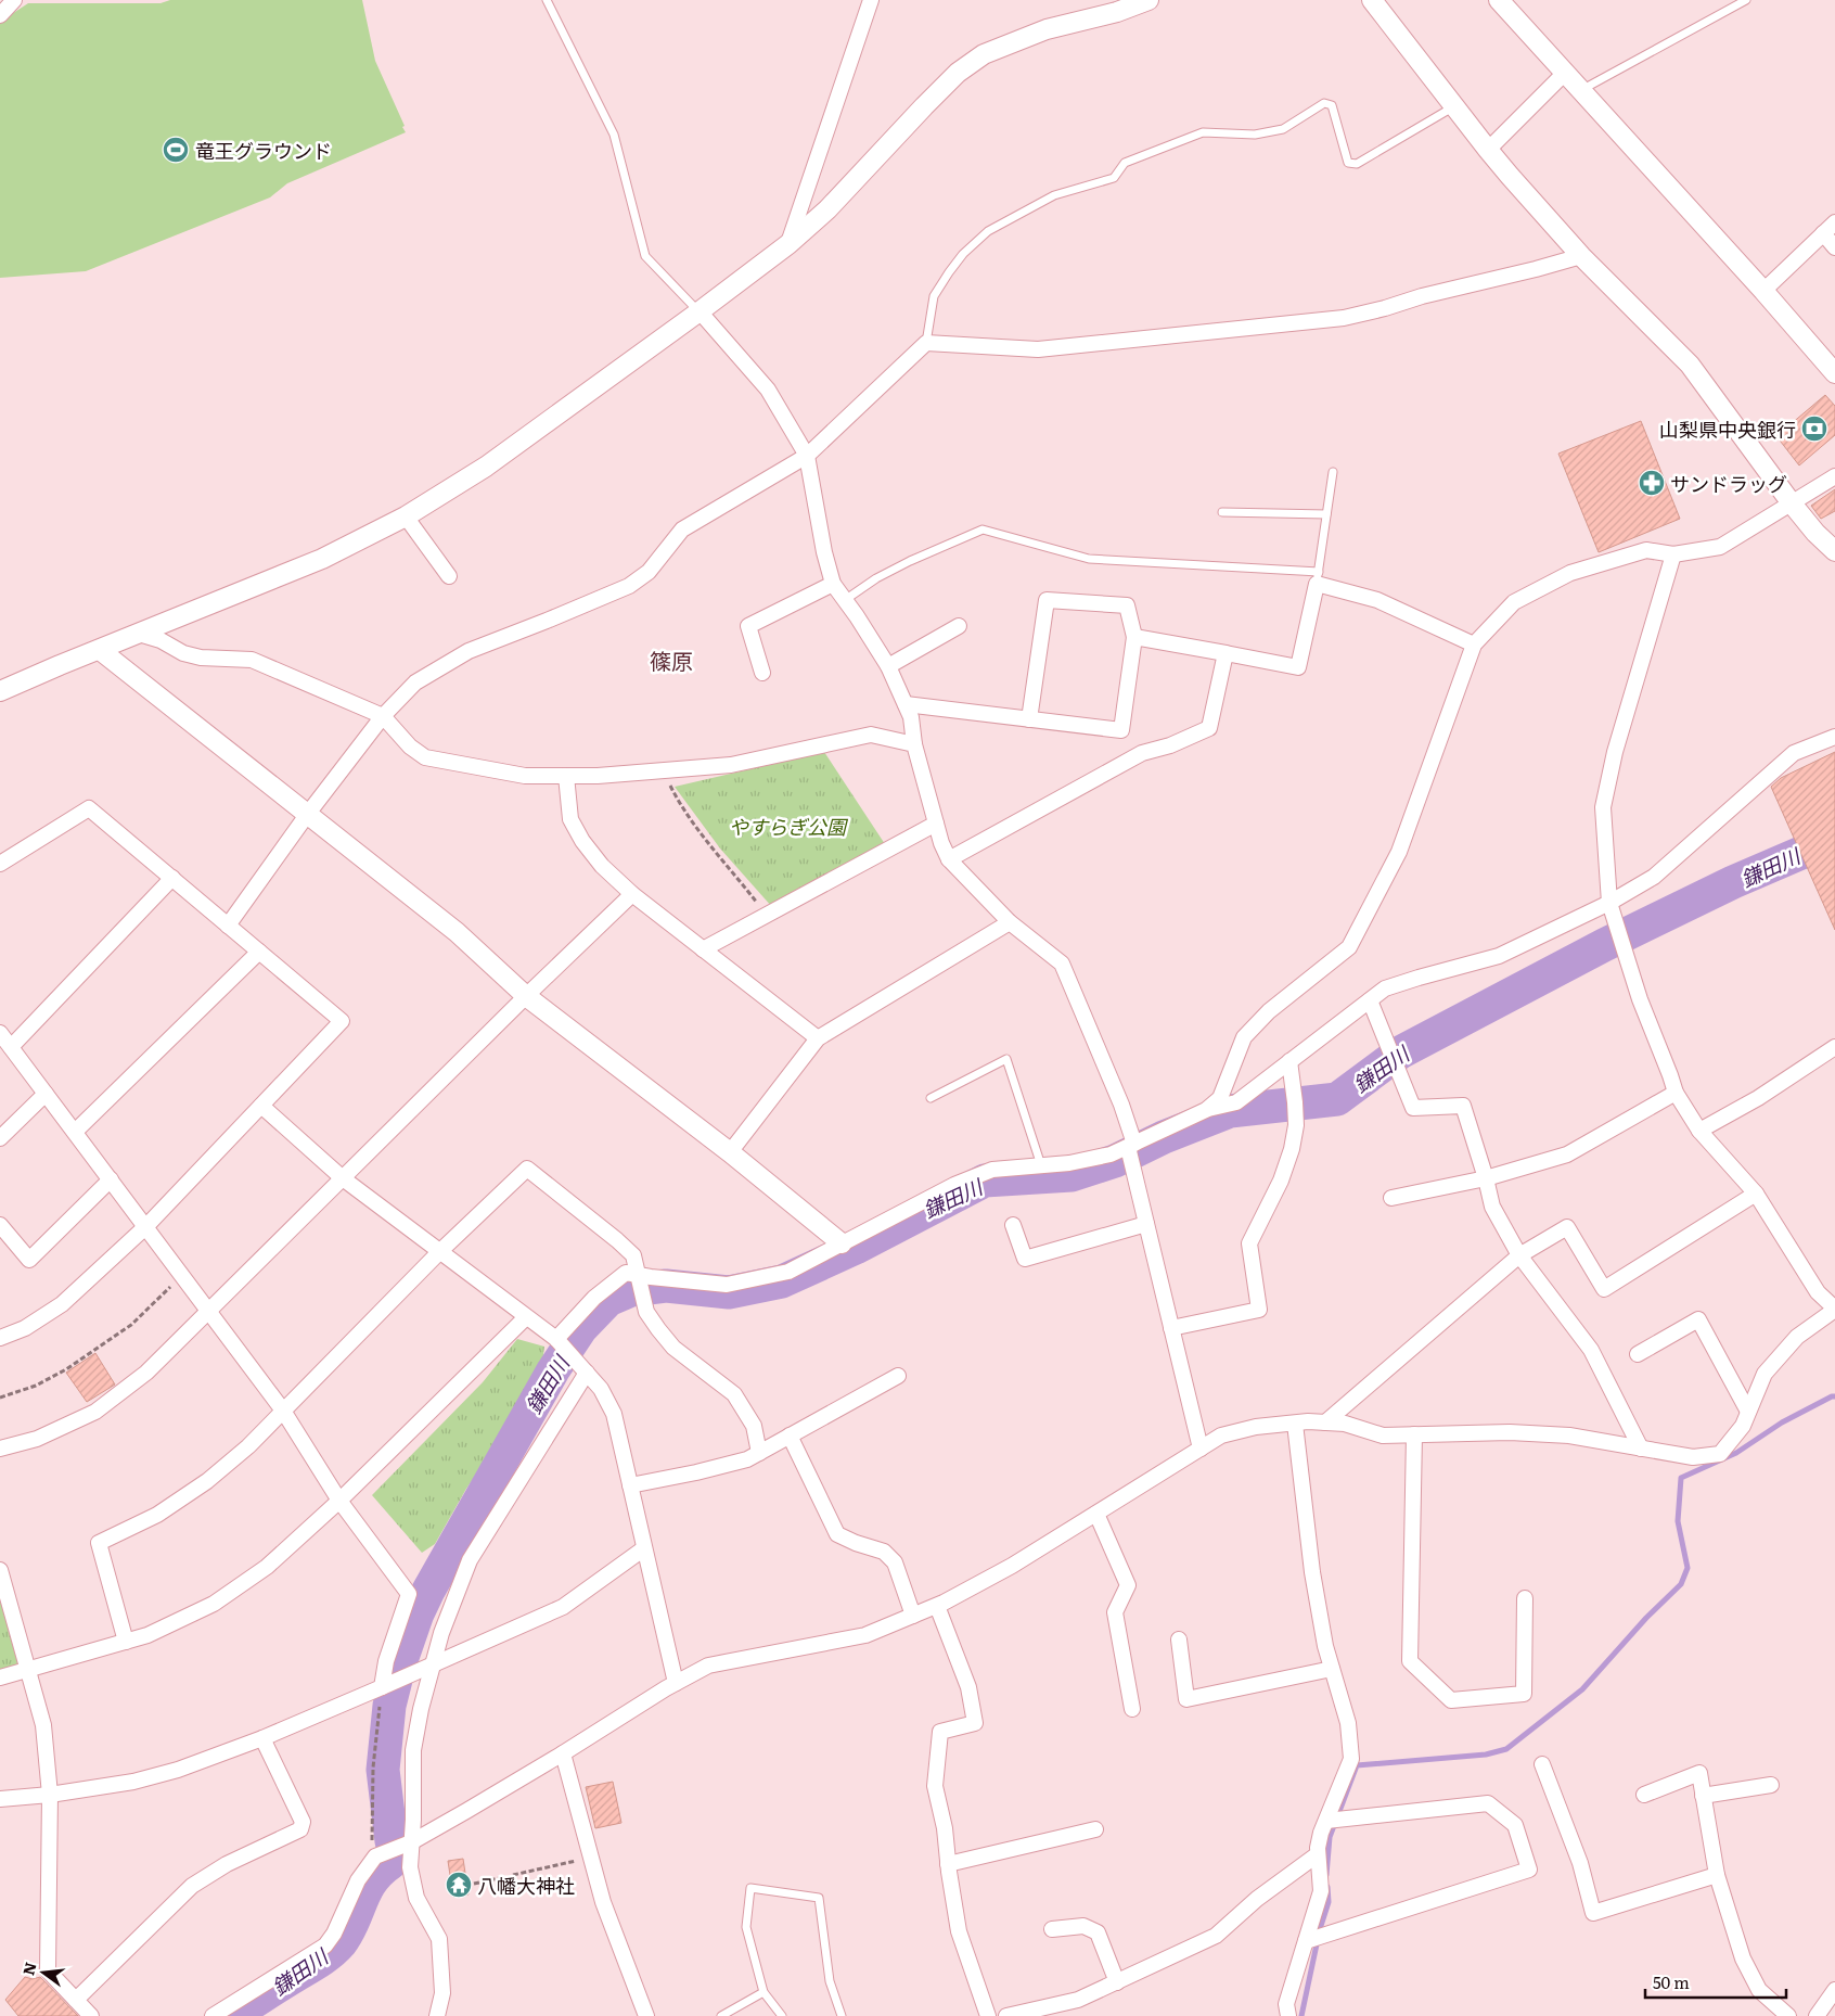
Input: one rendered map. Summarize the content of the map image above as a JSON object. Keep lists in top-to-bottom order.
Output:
{
  "districts": ["篠原"],
  "water": ["鎌田川"],
  "parks": ["やすらぎ公園"],
  "places": {
    "sports": ["竜王グラウンド"],
    "bank": ["山梨県中央銀行"],
    "pharmacy": ["サンドラッグ"],
    "temple": ["八幡大神社"]
  },
  "scale_bar": "50 m",
  "north": "left"
}
